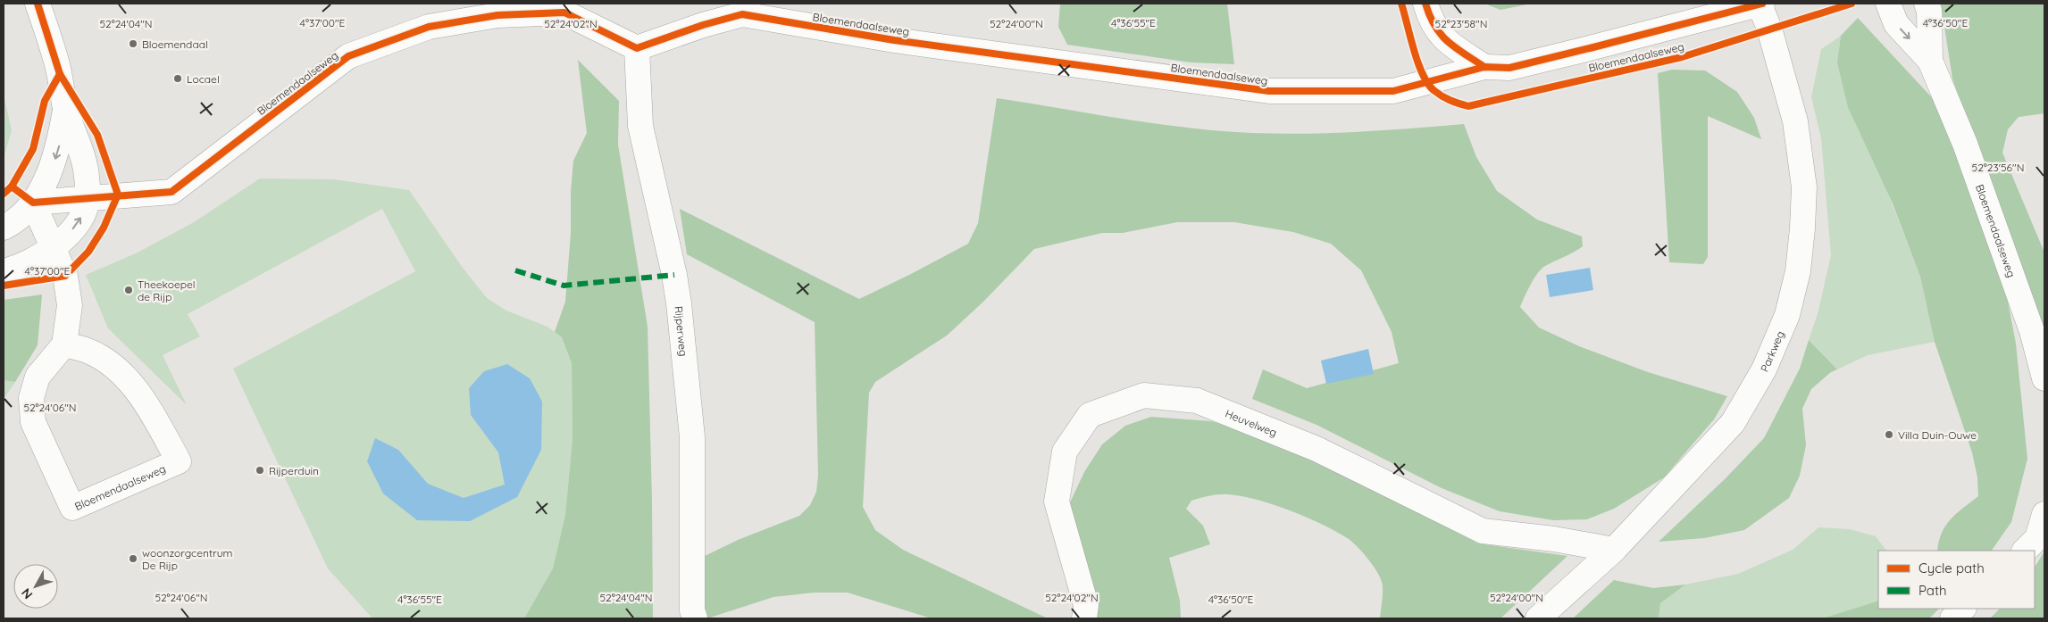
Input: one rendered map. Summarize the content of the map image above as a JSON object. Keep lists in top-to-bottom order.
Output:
{
  "streets": {
    "street": [
      "Bloemendaalseweg",
      "Rijperweg",
      "Parkweg",
      "Heuvelweg"
    ]
  },
  "crossings": [
    ["Bloemendaalseweg", "Rijperweg"],
    ["Bloemendaalseweg", "Parkweg"],
    ["Parkweg", "Heuvelweg"]
  ],
  "places": [
    "Bloemendaal",
    "Locael",
    "Theekoepel de Rijp",
    "Villa Duin-Ouwe",
    "Rijperduin",
    "woonzorgcentrum De Rijp"
  ],
  "legend": ["Cycle path", "Path"],
  "north": "bottom left",
  "coordinates": [
    "4°37'00\"E",
    "4°36'55\"E",
    "4°36'50\"E",
    "52°24'04\"N",
    "52°24'02\"N",
    "52°24'00\"N",
    "52°23'58\"N",
    "52°23'56\"N",
    "52°24'06\"N"
  ]
}
